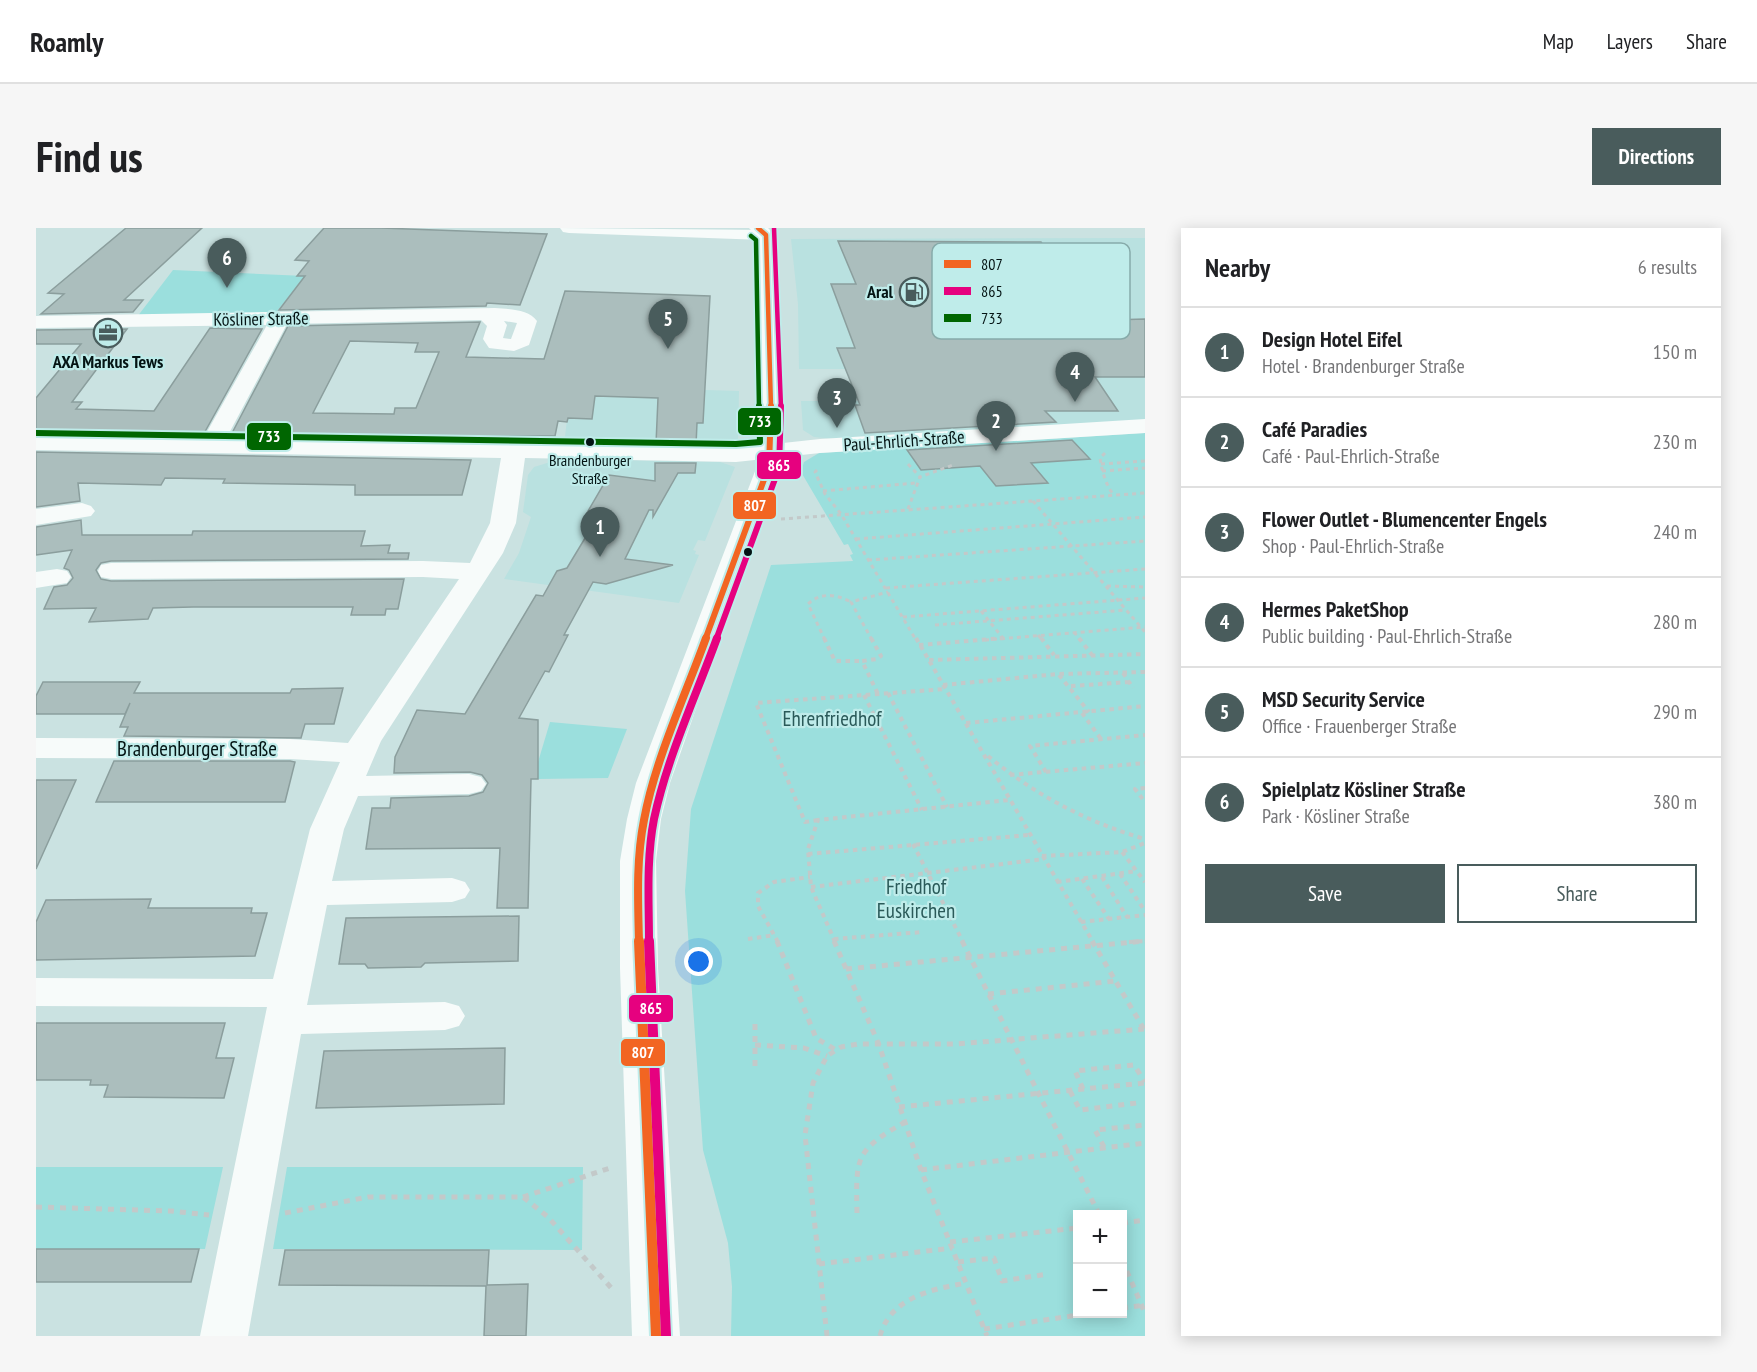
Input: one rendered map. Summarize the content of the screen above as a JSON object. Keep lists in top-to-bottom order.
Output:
{
  "streets": {
    "street": ["Kösliner Straße", "Paul-Ehrlich-Straße", "Brandenburger Straße"]
  },
  "parks": ["Ehrenfriedhof", "Friedhof Euskirchen"],
  "places": {
    "fuel station": ["Aral"],
    "office": ["AXA Markus Tews"],
    "other": ["Brandenburger Straße"]
  },
  "lines": ["transit line 807", "transit line 865", "transit line 733"],
  "legend": ["807", "865", "733"],
  "page": {
    "header": "Roamly",
    "nav": ["Map", "Layers", "Share"],
    "buttons": [
      "Directions",
      ["Save", "Share"]
    ],
    "title": "Find us",
    "heading": ["Nearby", "6 results"],
    "pins": [
      "6",
      "5",
      "4",
      "3",
      "2",
      "1"
    ],
    "list": [
      {
        "mark": "1",
        "name": "Design Hotel Eifel",
        "note": "Hotel · Brandenburger Straße",
        "value": "150 m"
      },
      {
        "mark": "2",
        "name": "Café Paradies",
        "note": "Café · Paul-Ehrlich-Straße",
        "value": "230 m"
      },
      {
        "mark": "3",
        "name": "Flower Outlet - Blumencenter Engels",
        "note": "Shop · Paul-Ehrlich-Straße",
        "value": "240 m"
      },
      {
        "mark": "4",
        "name": "Hermes PaketShop",
        "note": "Public building · Paul-Ehrlich-Straße",
        "value": "280 m"
      },
      {
        "mark": "5",
        "name": "MSD Security Service",
        "note": "Office · Frauenberger Straße",
        "value": "290 m"
      },
      {
        "mark": "6",
        "name": "Spielplatz Kösliner Straße",
        "note": "Park · Kösliner Straße",
        "value": "380 m"
      }
    ],
    "map_buttons": ["+", "−"]
  }
}
